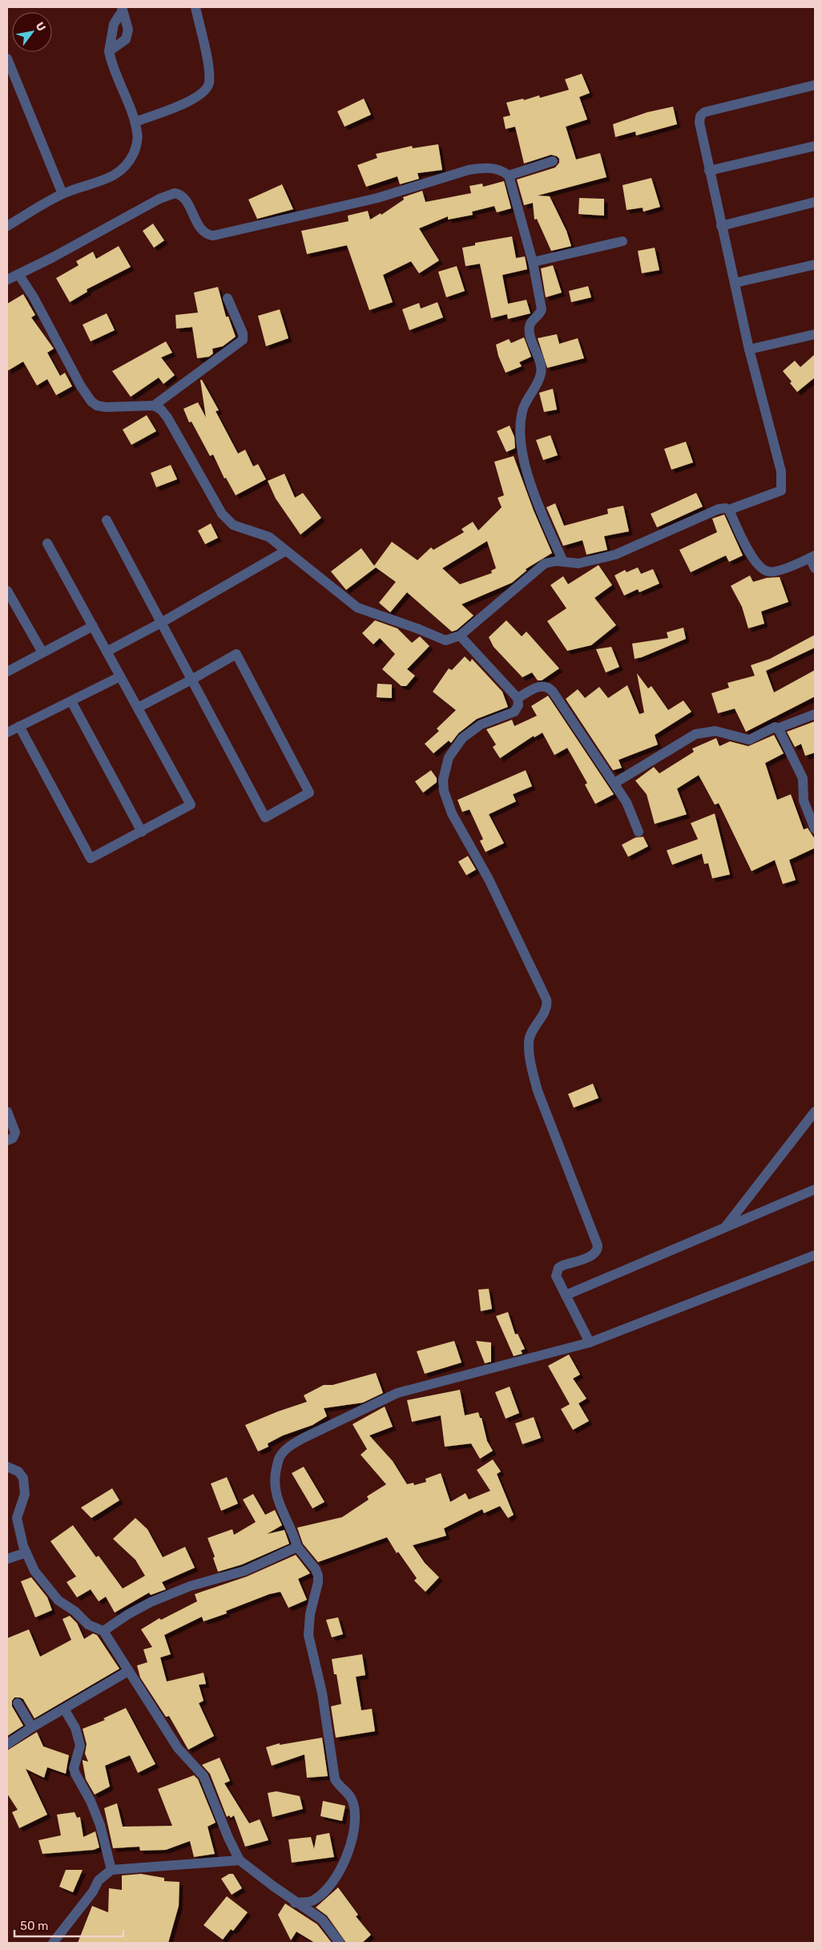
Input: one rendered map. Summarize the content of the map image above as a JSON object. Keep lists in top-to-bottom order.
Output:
{
  "scale_bar": "50 m",
  "north": "top right"
}
